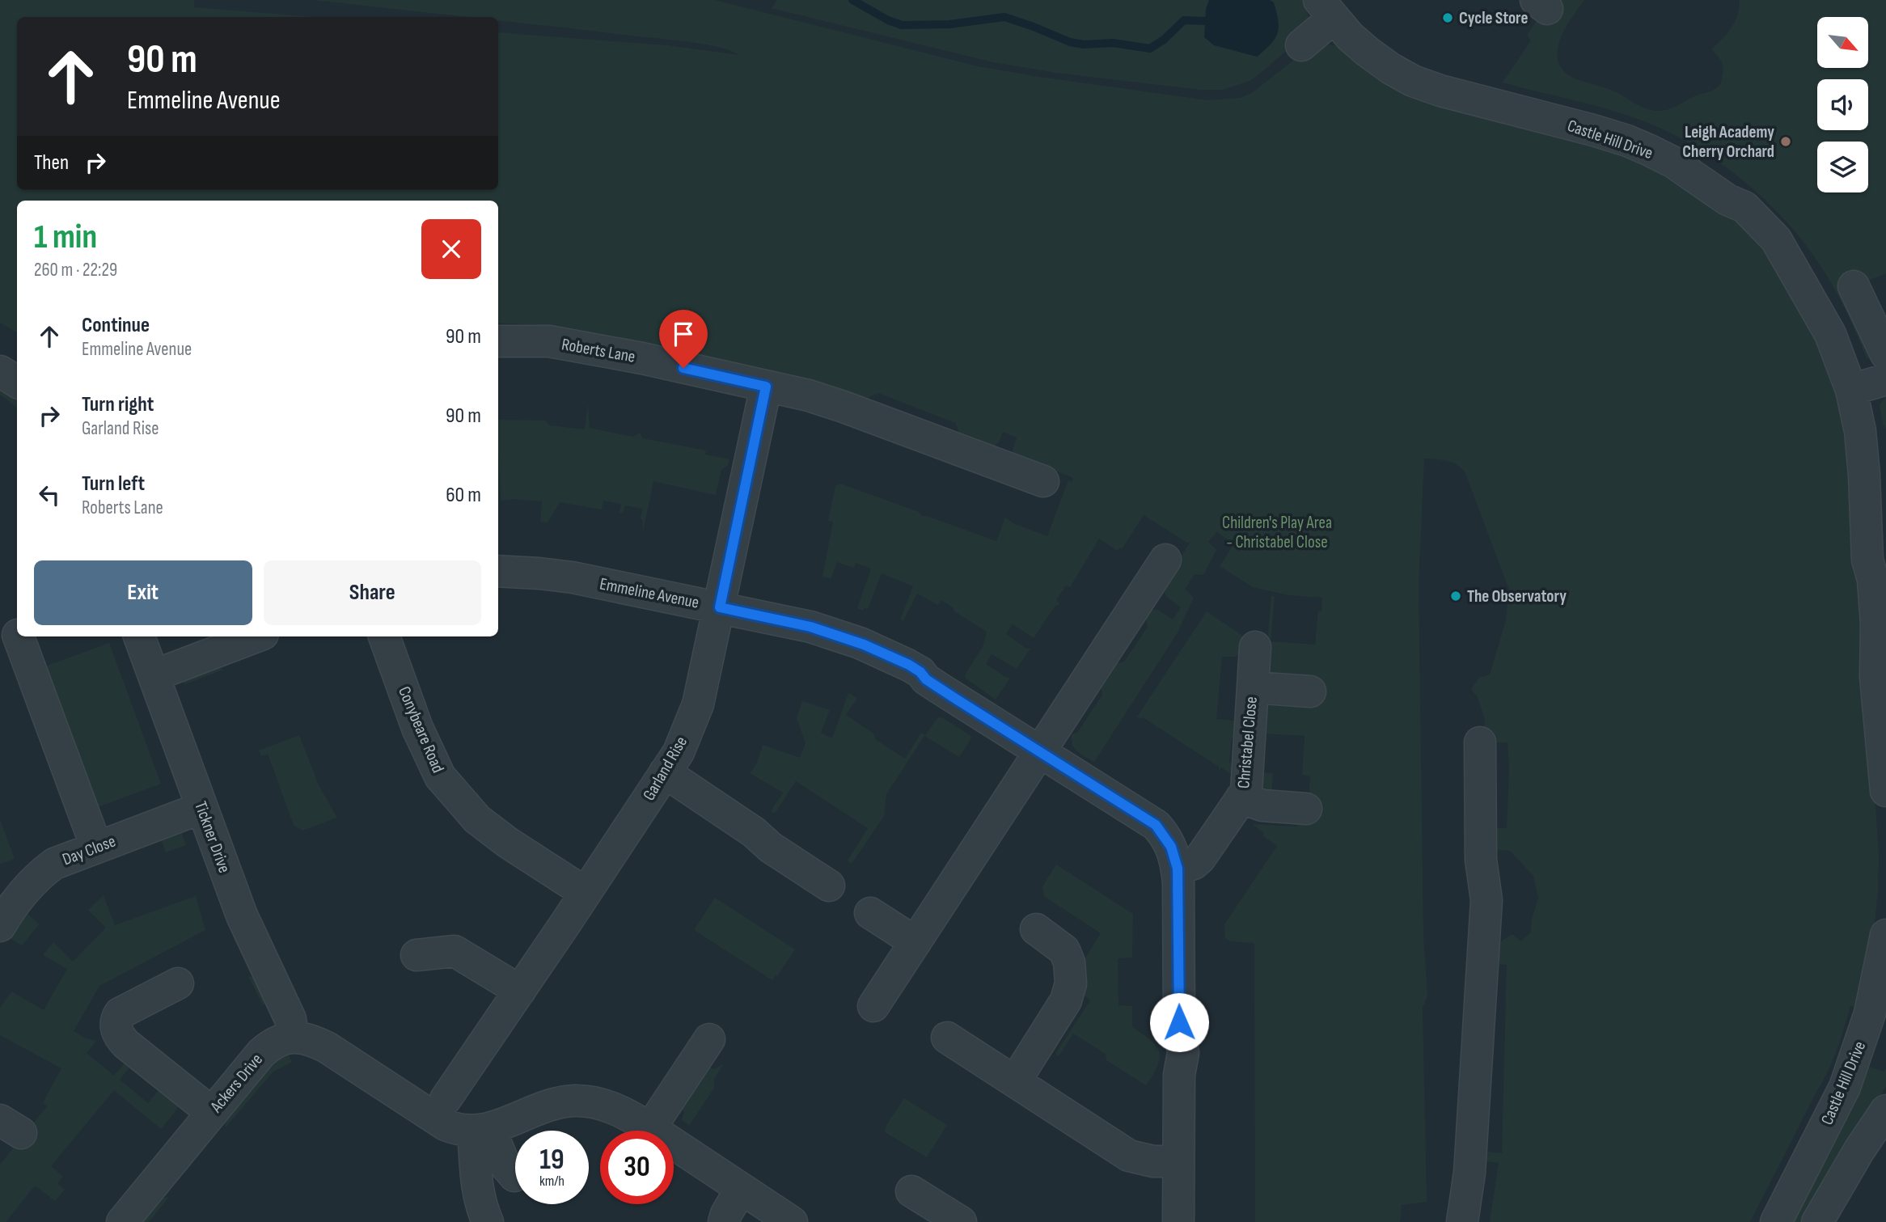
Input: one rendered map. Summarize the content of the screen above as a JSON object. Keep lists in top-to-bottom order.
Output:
{
  "streets": {
    "street": [
      "Castle Hill Drive",
      "Roberts Lane",
      "Emmeline Avenue",
      "Conybeare Road",
      "Christabel Close",
      "Garland Rise",
      "Tickner Drive",
      "Day Close",
      "Ackers Drive"
    ]
  },
  "crossings": [
    ["Roberts Lane", "Garland Rise"],
    ["Emmeline Avenue", "Christabel Close"],
    ["Emmeline Avenue", "Garland Rise"],
    ["Conybeare Road", "Garland Rise"],
    ["Tickner Drive", "Day Close"],
    ["Tickner Drive", "Ackers Drive"]
  ],
  "parks": ["Children's Play Area - Christabel Close"],
  "places": ["Cycle Store", "Leigh Academy Cherry Orchard", "The Observatory"],
  "north": "bottom right",
  "page": {
    "turn": ["90 m", "Emmeline Avenue"],
    "then": "Then",
    "heading": ["1 min", "260 m · 22:29"],
    "list": [
      {
        "name": "Continue",
        "note": "Emmeline Avenue",
        "value": "90 m"
      },
      {
        "name": "Turn right",
        "note": "Garland Rise",
        "value": "90 m"
      },
      {
        "name": "Turn left",
        "note": "Roberts Lane",
        "value": "60 m"
      }
    ],
    "buttons": ["Exit", "Share"],
    "speed": "19 km/h",
    "limit": "30"
  }
}
